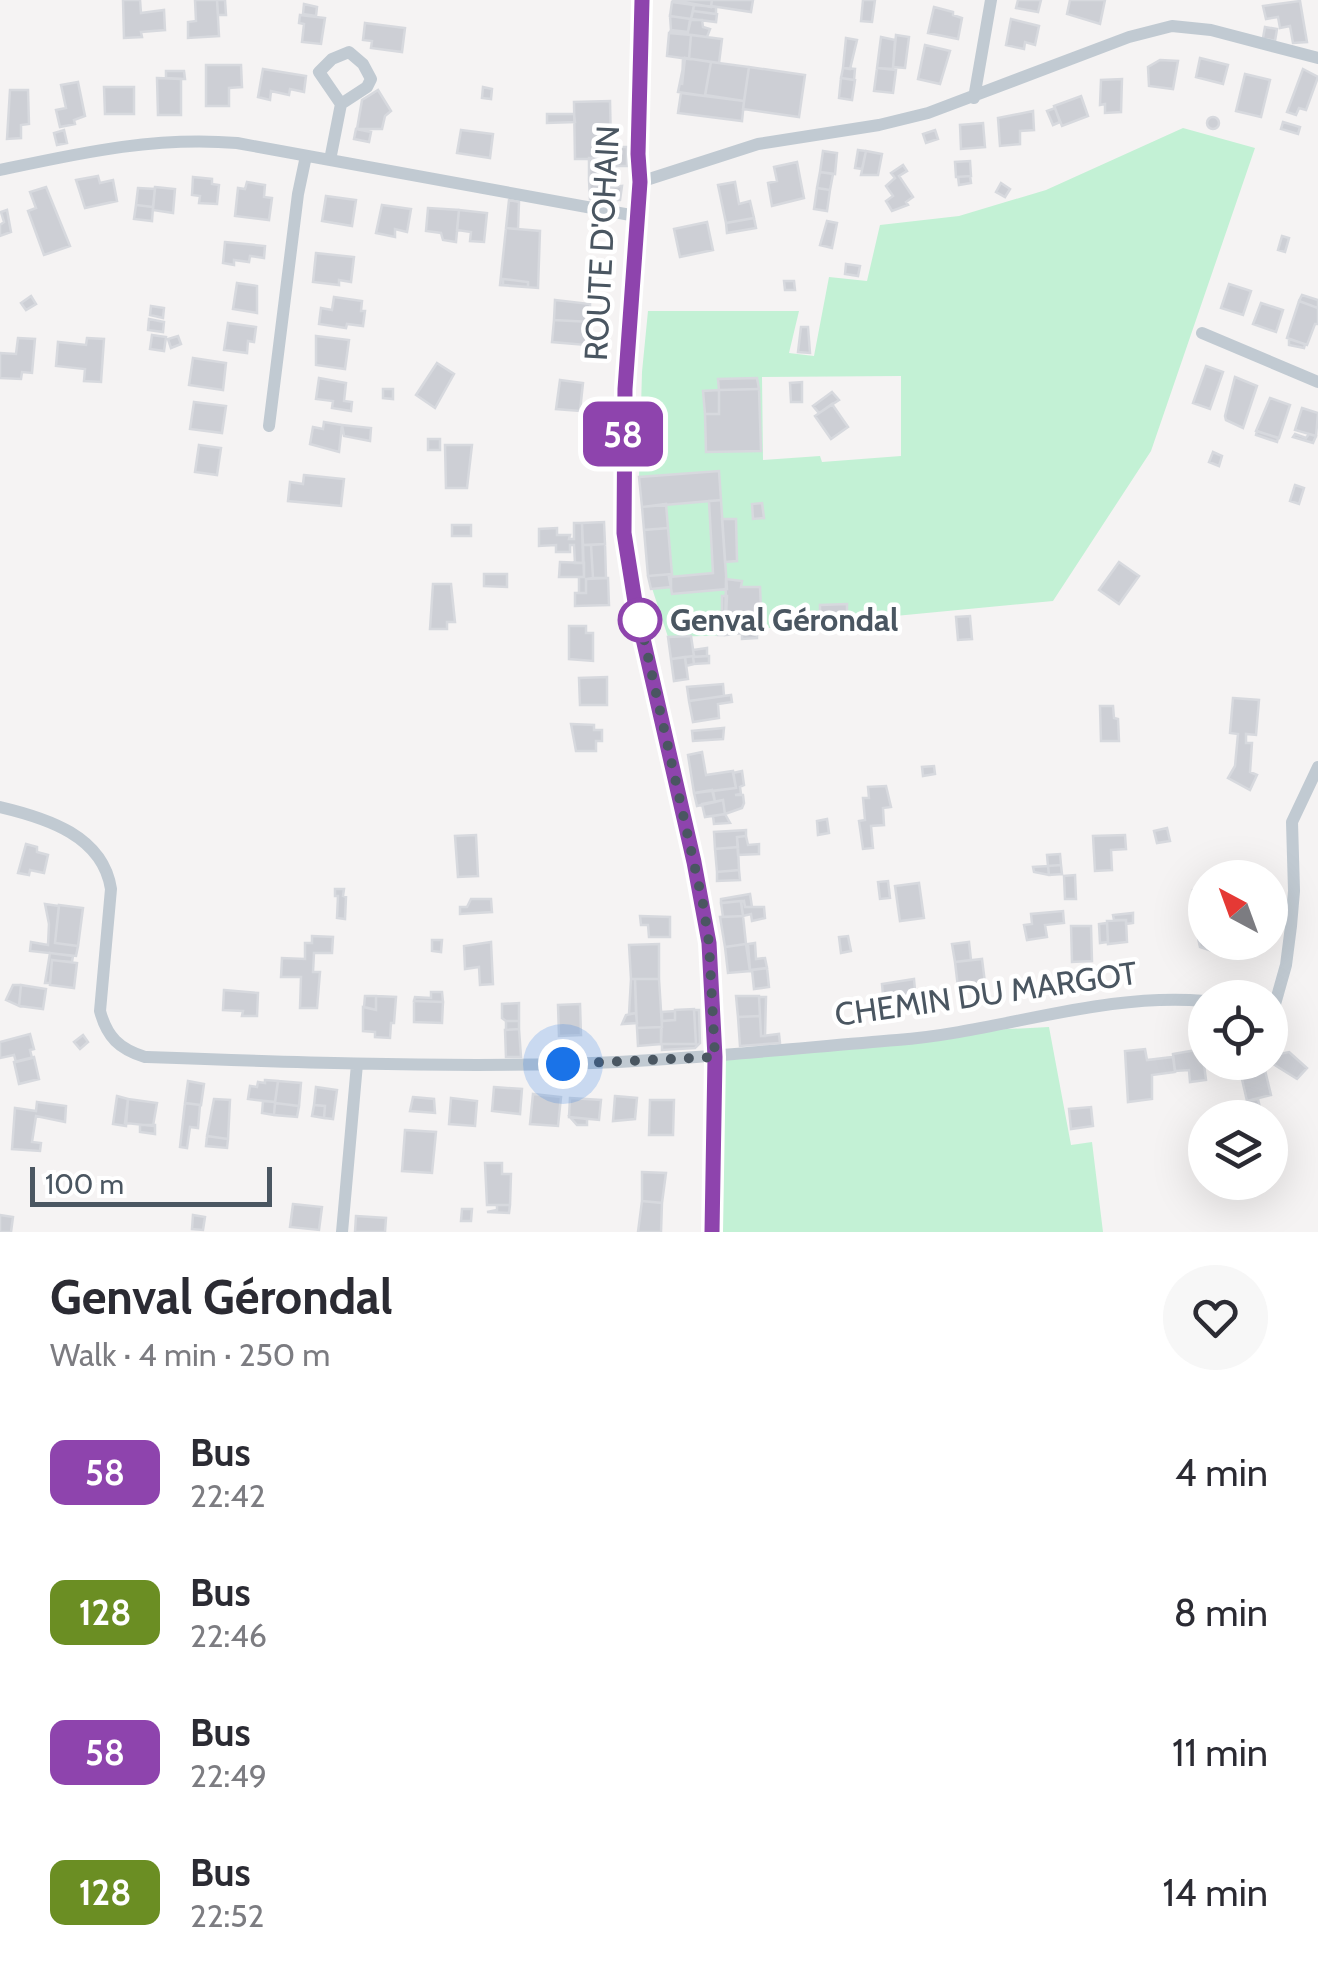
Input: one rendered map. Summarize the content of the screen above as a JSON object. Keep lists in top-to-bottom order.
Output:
{
  "streets": {
    "main road": ["ROUTE D'OHAIN"],
    "street": ["CHEMIN DU MARGOT"]
  },
  "crossings": [
    ["ROUTE D'OHAIN", "CHEMIN DU MARGOT"]
  ],
  "places": ["Genval Gérondal"],
  "lines": ["bus line 58"],
  "scale_bar": "100 m",
  "north": "top left",
  "page": {
    "on_map": "58",
    "scale": "100 m",
    "heading": ["Genval Gérondal", "Walk · 4 min · 250 m"],
    "list": [
      {
        "mark": "58",
        "name": "Bus",
        "note": "22:42",
        "value": "4 min"
      },
      {
        "mark": "128",
        "name": "Bus",
        "note": "22:46",
        "value": "8 min"
      },
      {
        "mark": "58",
        "name": "Bus",
        "note": "22:49",
        "value": "11 min"
      },
      {
        "mark": "128",
        "name": "Bus",
        "note": "22:52",
        "value": "14 min"
      }
    ]
  }
}
